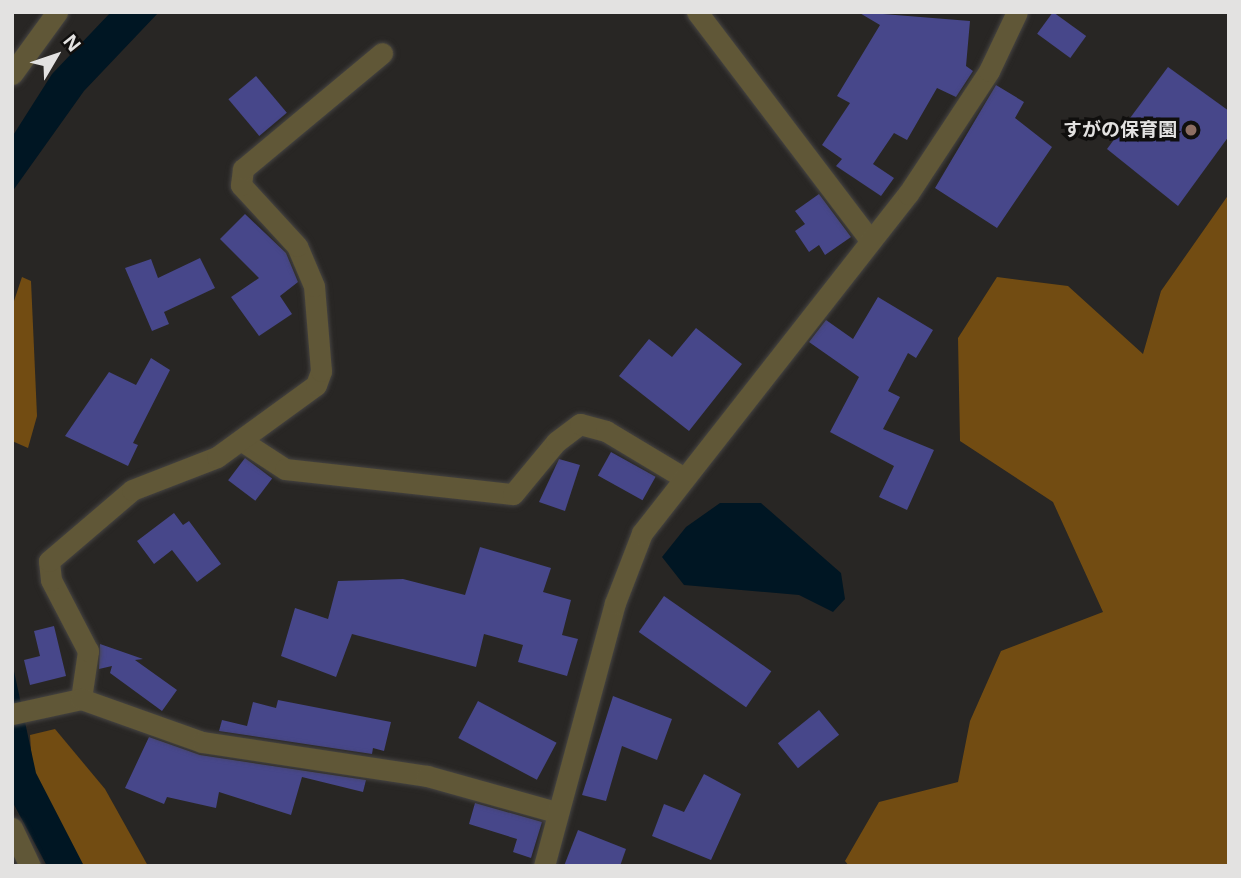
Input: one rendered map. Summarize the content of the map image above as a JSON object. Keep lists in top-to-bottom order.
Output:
{
  "places": ["すがの保育園"],
  "north": "top right"
}
